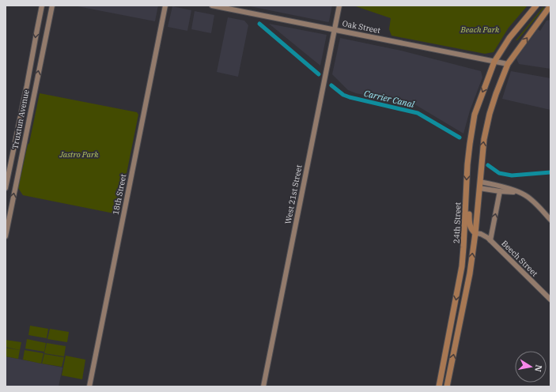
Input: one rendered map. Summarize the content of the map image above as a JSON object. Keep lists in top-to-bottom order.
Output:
{
  "streets": {
    "main road": ["24th Street"],
    "street": [
      "Oak Street",
      "Truxtun Avenue",
      "18th Street",
      "West 21st Street",
      "Beech Street"
    ]
  },
  "crossings": [
    ["Oak Street", "West 21st Street"],
    ["Oak Street", "24th Street"]
  ],
  "water": ["Carrier Canal"],
  "parks": ["Beach Park", "Jastro Park"],
  "north": "right"
}
